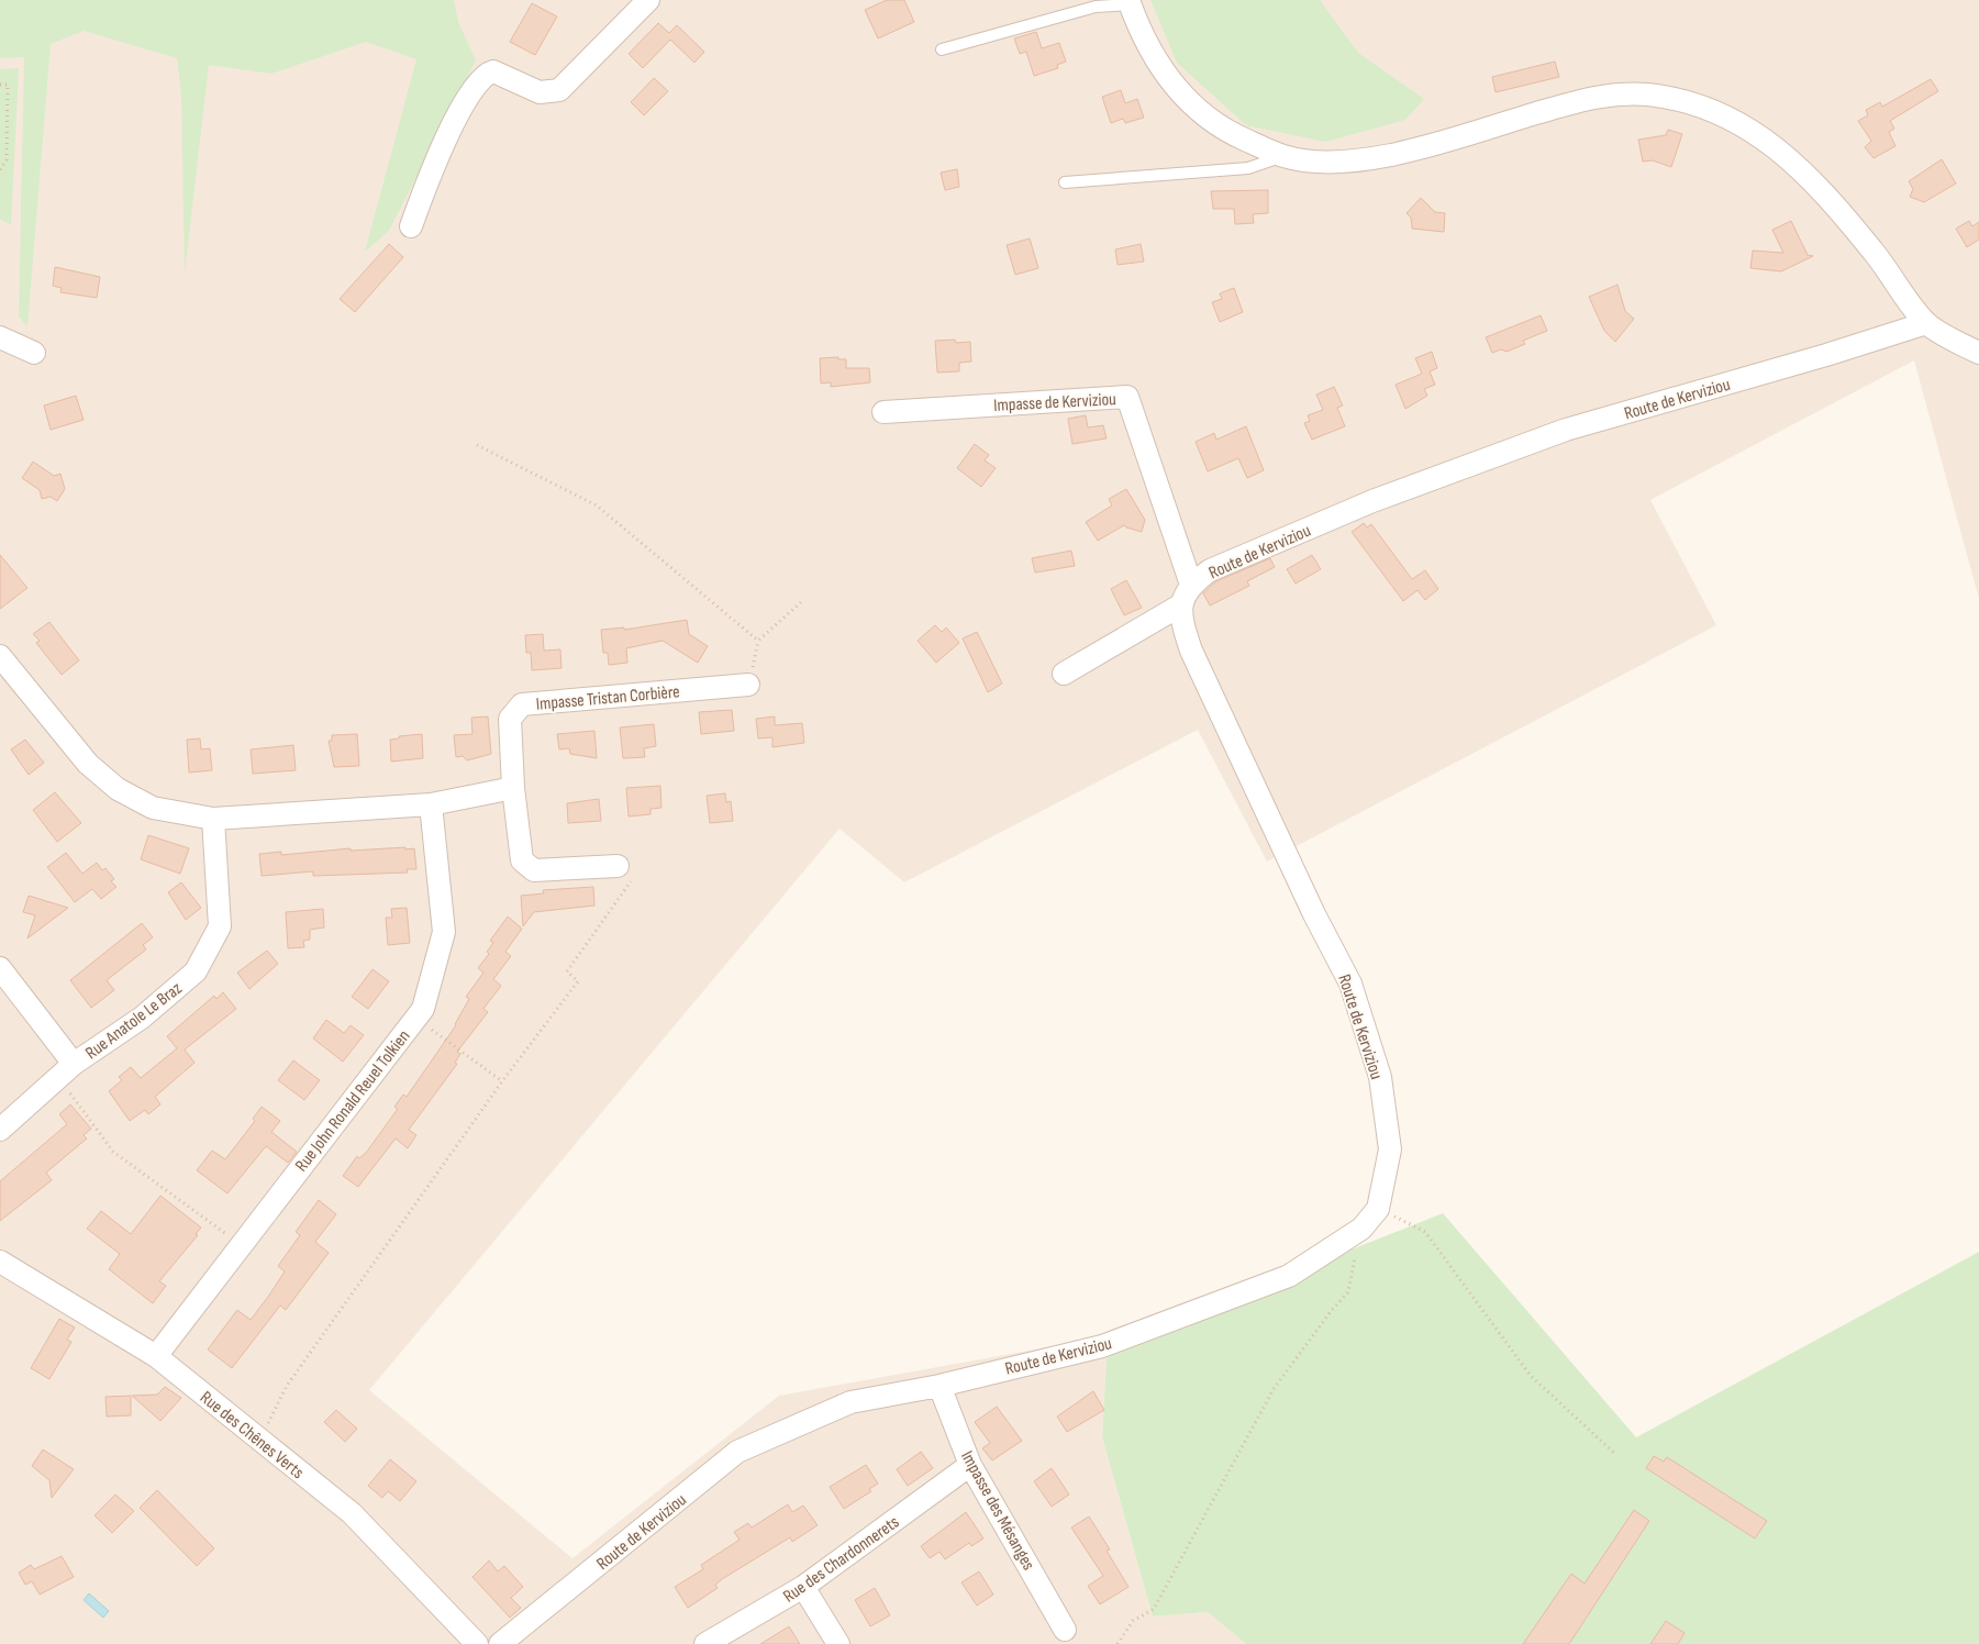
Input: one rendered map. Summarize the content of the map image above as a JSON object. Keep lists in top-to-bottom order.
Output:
{
  "streets": {
    "street": [
      "Route de Kerviziou",
      "Impasse de Kerviziou",
      "Impasse Tristan Corbière",
      "Rue Anatole Le Braz",
      "Rue John Ronald Reuel Tolkien",
      "Rue des Chênes Verts",
      "Impasse des Mésanges",
      "Rue des Chardonnerets"
    ]
  },
  "crossings": [
    ["Route de Kerviziou", "Impasse de Kerviziou"],
    ["Route de Kerviziou", "Impasse des Mésanges"],
    ["Rue John Ronald Reuel Tolkien", "Rue des Chênes Verts"],
    ["Impasse des Mésanges", "Rue des Chardonnerets"]
  ]
}
